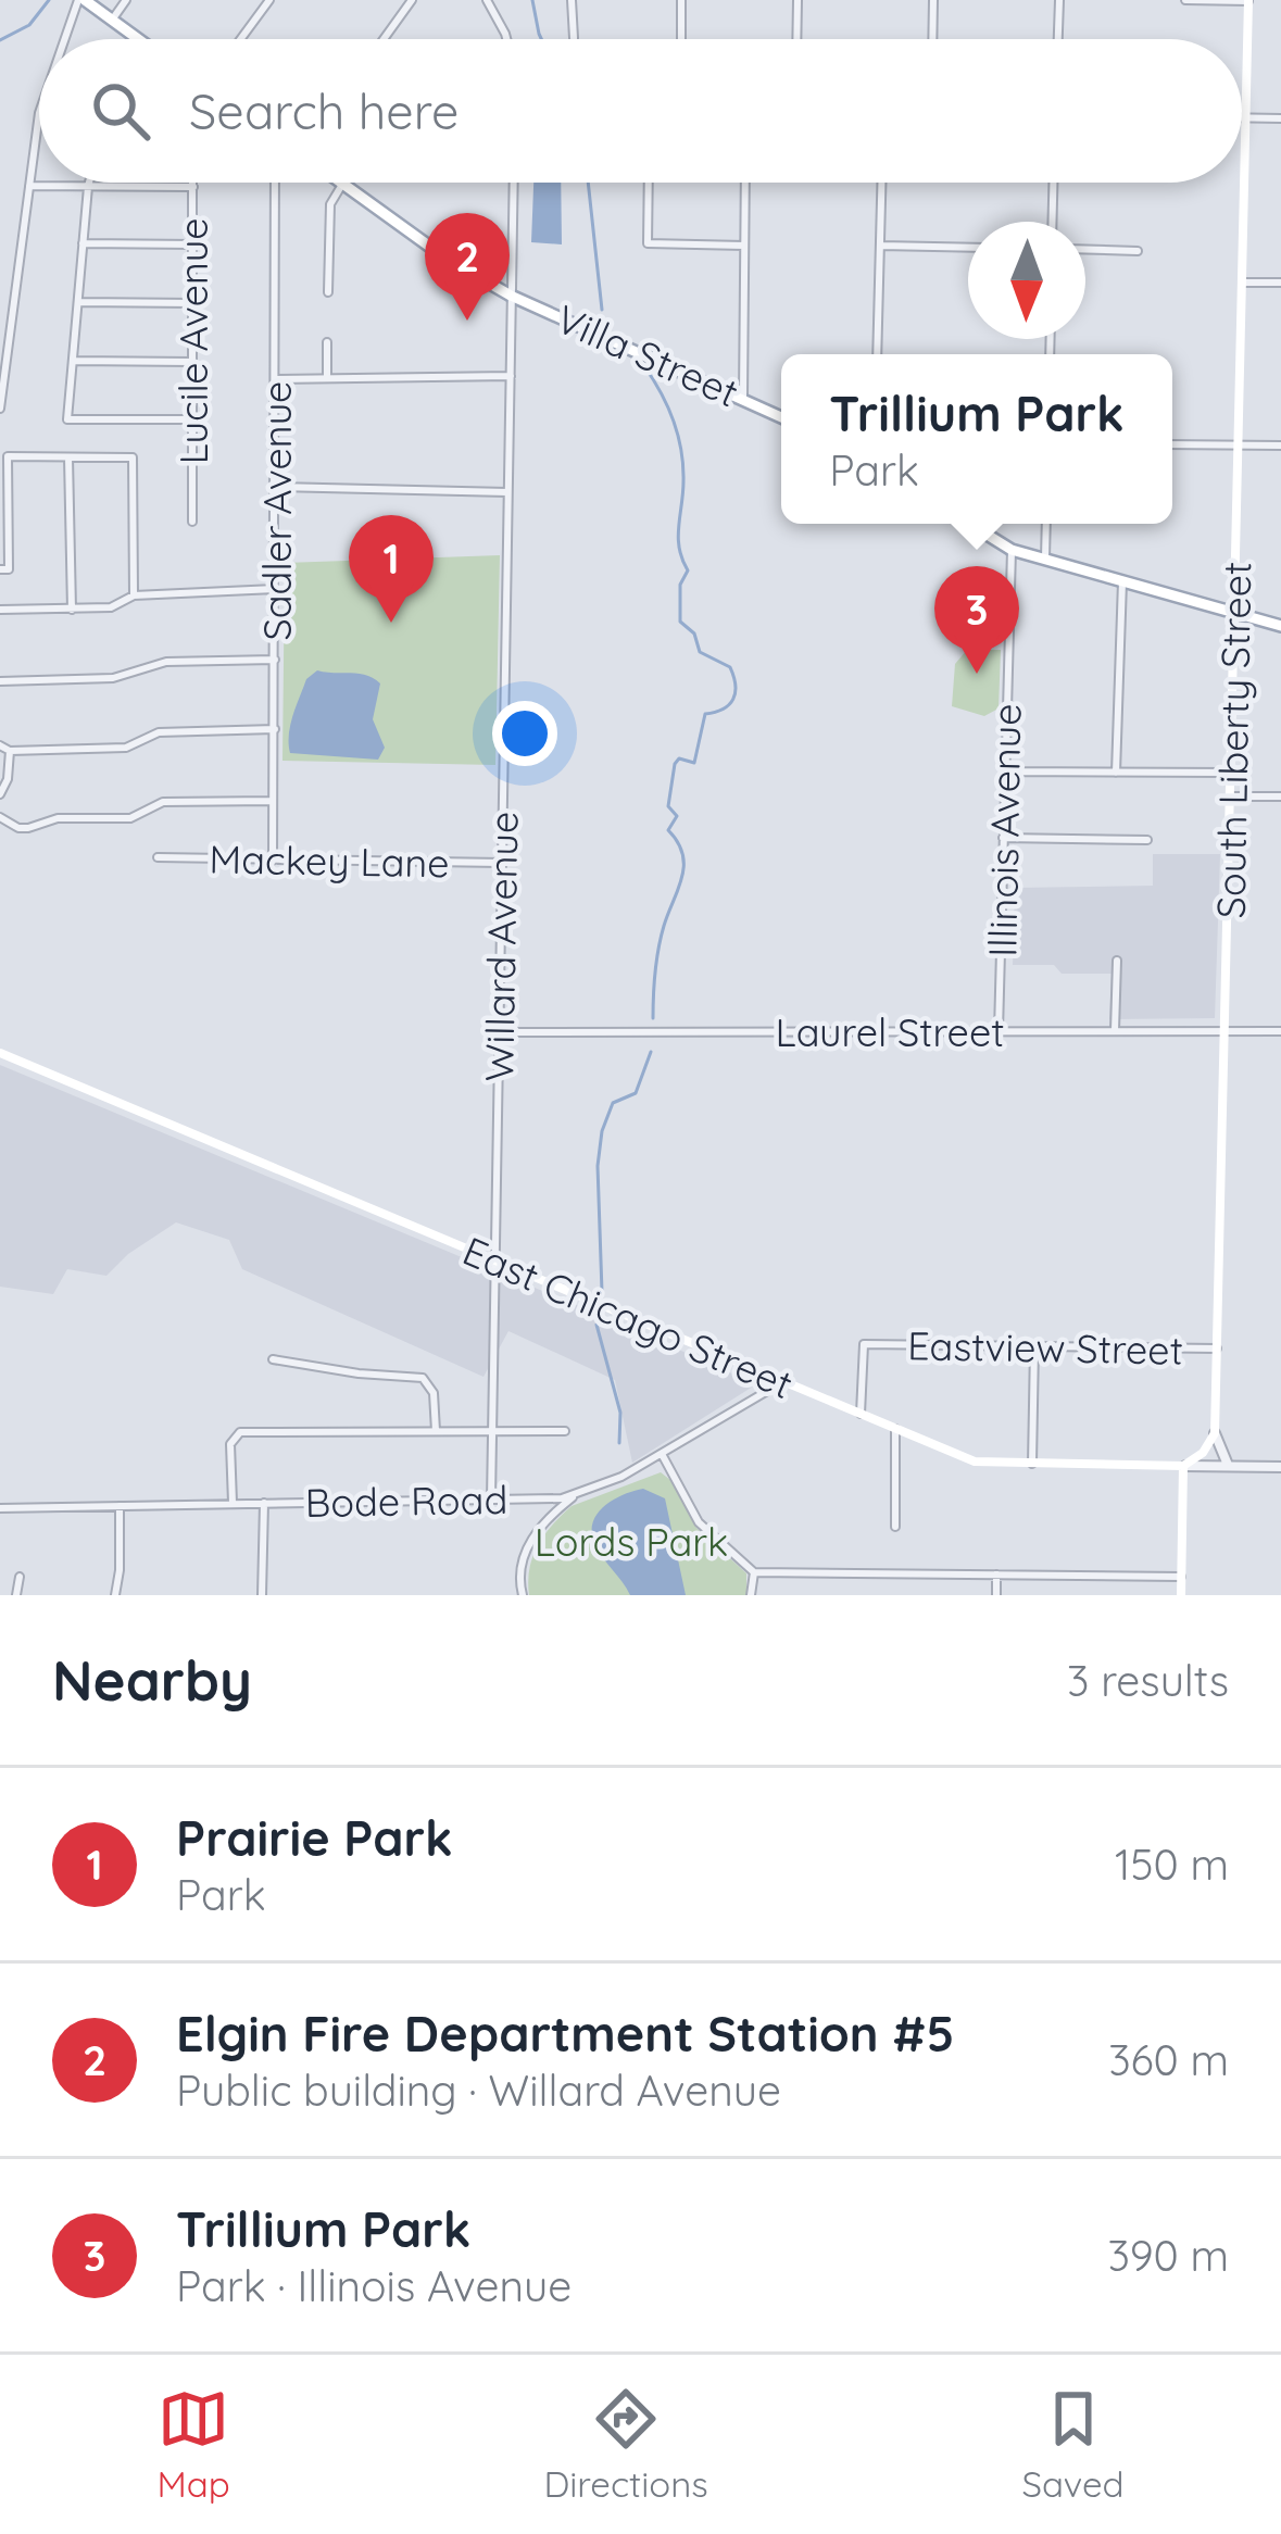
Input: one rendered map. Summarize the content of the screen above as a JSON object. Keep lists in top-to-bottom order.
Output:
{
  "streets": {
    "main road": ["Villa Street", "South Liberty Street", "East Chicago Street"],
    "street": [
      "Lucile Avenue",
      "Sadler Avenue",
      "Illinois Avenue",
      "Mackey Lane",
      "Willard Avenue",
      "Laurel Street",
      "Eastview Street",
      "Bode Road"
    ]
  },
  "crossings": [
    ["Villa Street", "Willard Avenue"],
    ["Sadler Avenue", "Mackey Lane"],
    ["South Liberty Street", "Laurel Street"],
    ["South Liberty Street", "Eastview Street"],
    ["Illinois Avenue", "Laurel Street"],
    ["Mackey Lane", "Willard Avenue"],
    ["Willard Avenue", "Laurel Street"],
    ["Willard Avenue", "East Chicago Street"],
    ["Willard Avenue", "Bode Road"],
    ["East Chicago Street", "Eastview Street"],
    ["East Chicago Street", "Bode Road"]
  ],
  "parks": ["Lords Park"],
  "north": "bottom",
  "page": {
    "search": "Search here",
    "pins": ["2", "1", "3"],
    "popup": ["Trillium Park", "Park"],
    "heading": ["Nearby", "3 results"],
    "list": [
      {
        "mark": "1",
        "name": "Prairie Park",
        "note": "Park",
        "value": "150 m"
      },
      {
        "mark": "2",
        "name": "Elgin Fire Department Station #5",
        "note": "Public building · Willard Avenue",
        "value": "360 m"
      },
      {
        "mark": "3",
        "name": "Trillium Park",
        "note": "Park · Illinois Avenue",
        "value": "390 m"
      }
    ],
    "nav": ["Map", "Directions", "Saved"]
  }
}
